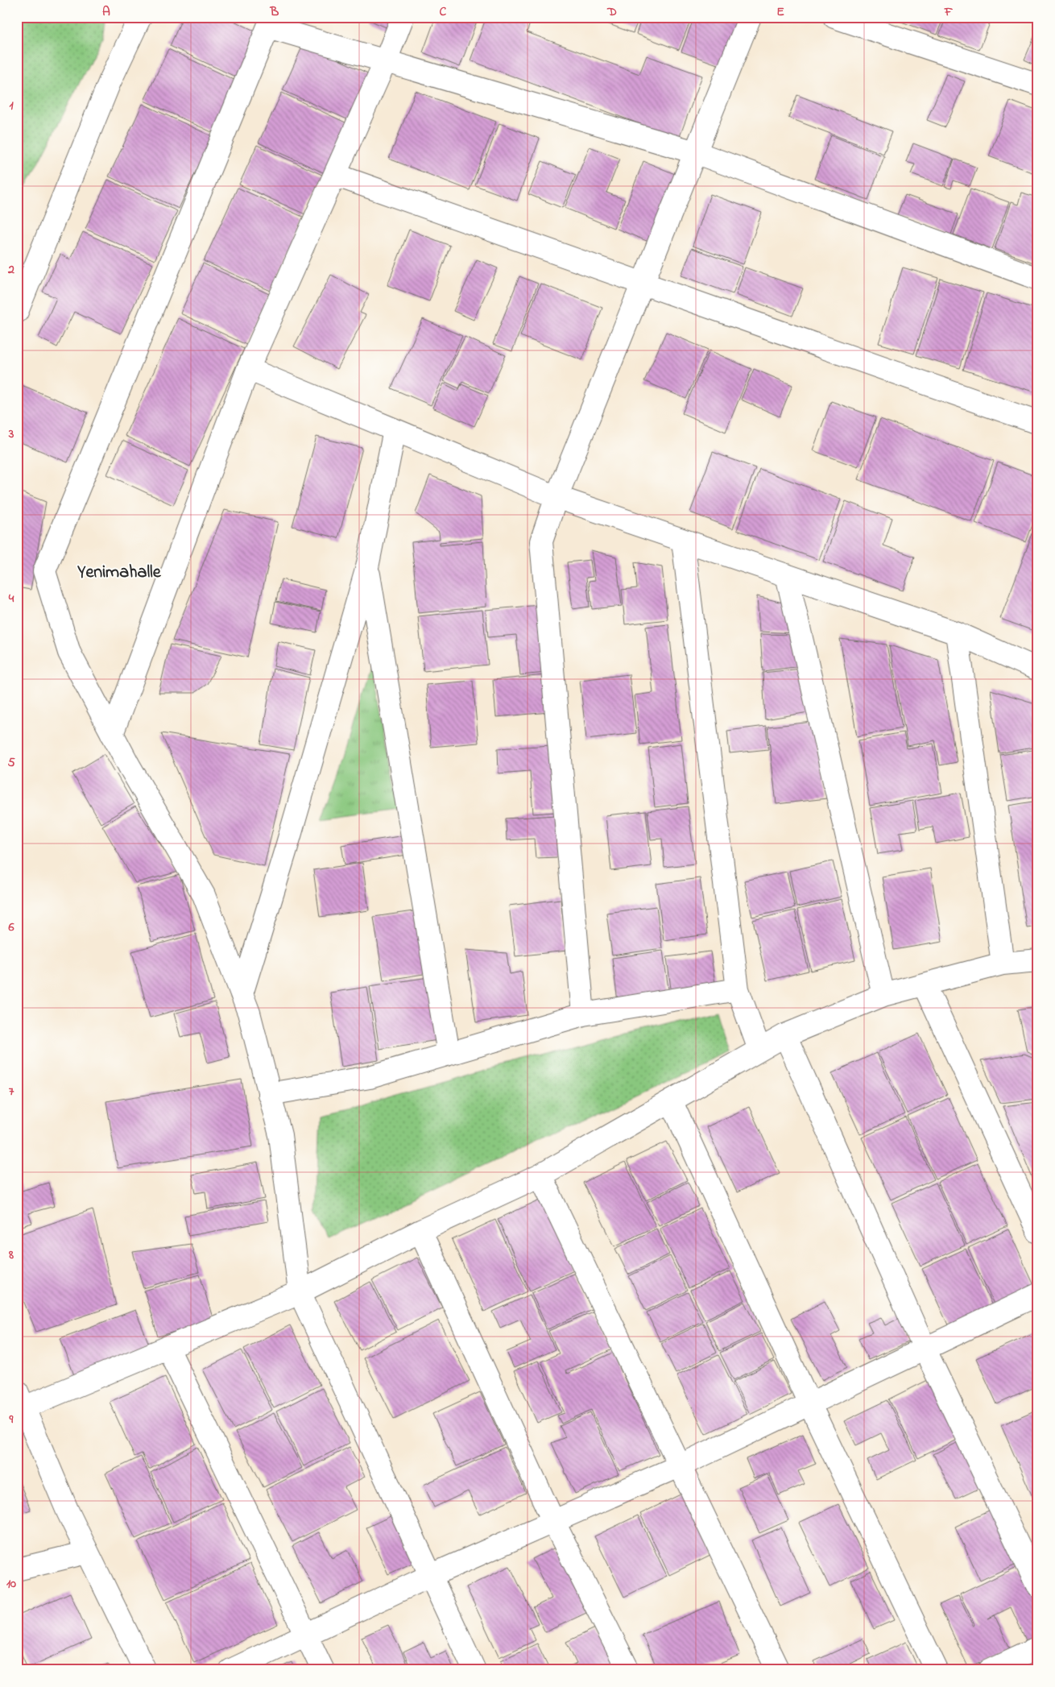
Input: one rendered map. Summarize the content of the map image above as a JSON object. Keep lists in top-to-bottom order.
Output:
{
  "districts": ["Yenimahalle"],
  "grid": {
    "columns": [
      "A",
      "B",
      "C",
      "D",
      "E",
      "F"
    ],
    "rows": [
      "1",
      "2",
      "3",
      "4",
      "5",
      "6",
      "7",
      "8",
      "9",
      "10"
    ]
  }
}
